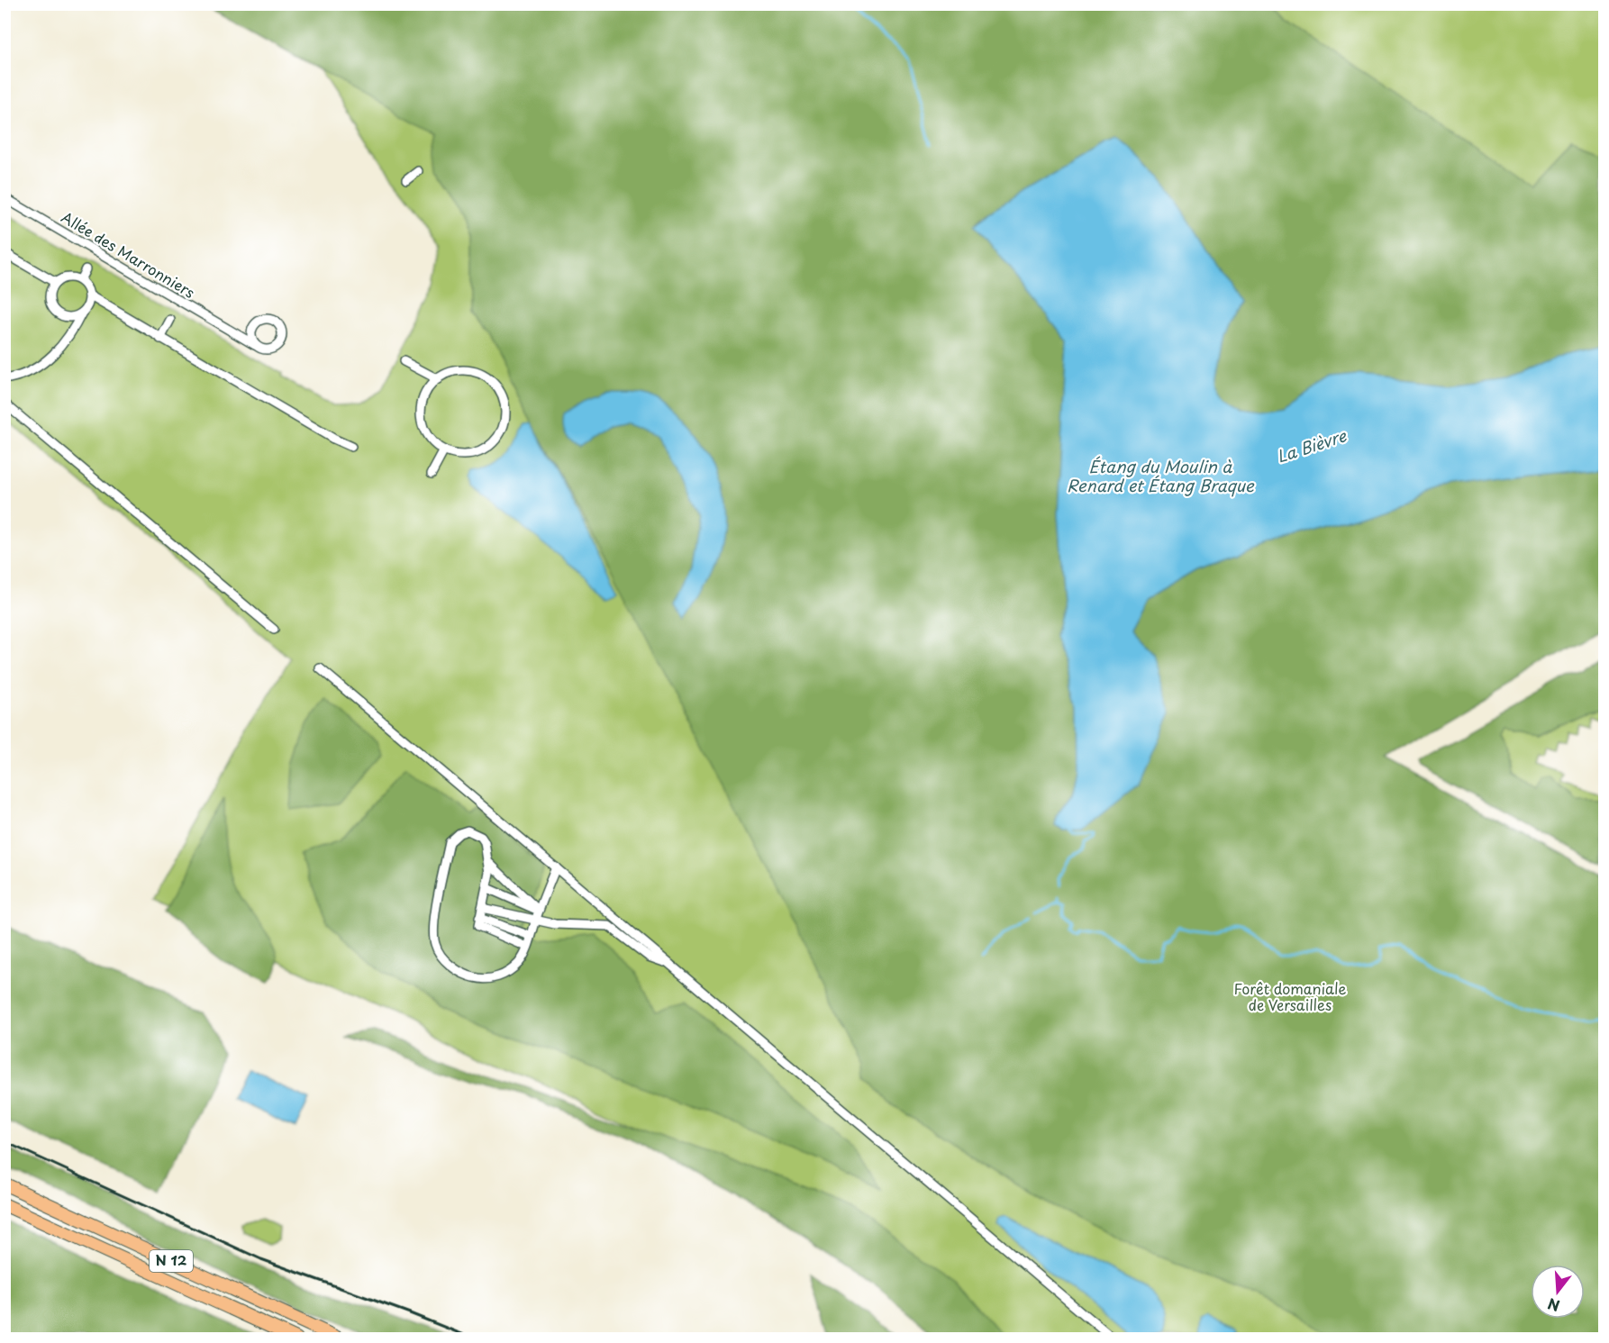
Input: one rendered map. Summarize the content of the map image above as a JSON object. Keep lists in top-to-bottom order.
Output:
{
  "streets": {
    "highway": ["N 12"],
    "street": ["Allée des Marronniers"]
  },
  "water": ["La Bièvre", "Étang du Moulin à Renard et Étang Braque"],
  "parks": ["Forêt domaniale de Versailles"],
  "north": "bottom"
}
